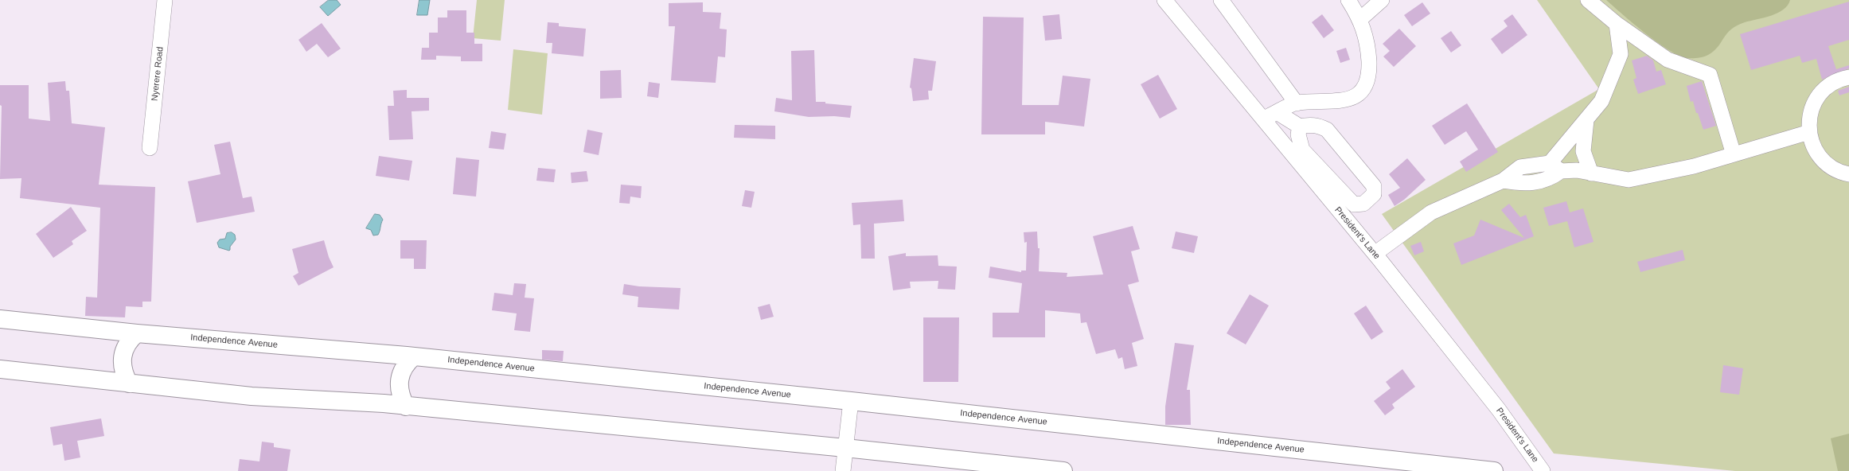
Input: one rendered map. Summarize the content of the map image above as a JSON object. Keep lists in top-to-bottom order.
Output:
{
  "streets": {
    "main road": ["Independence Avenue"],
    "street": ["Nyerere Road", "President's Lane"]
  }
}
